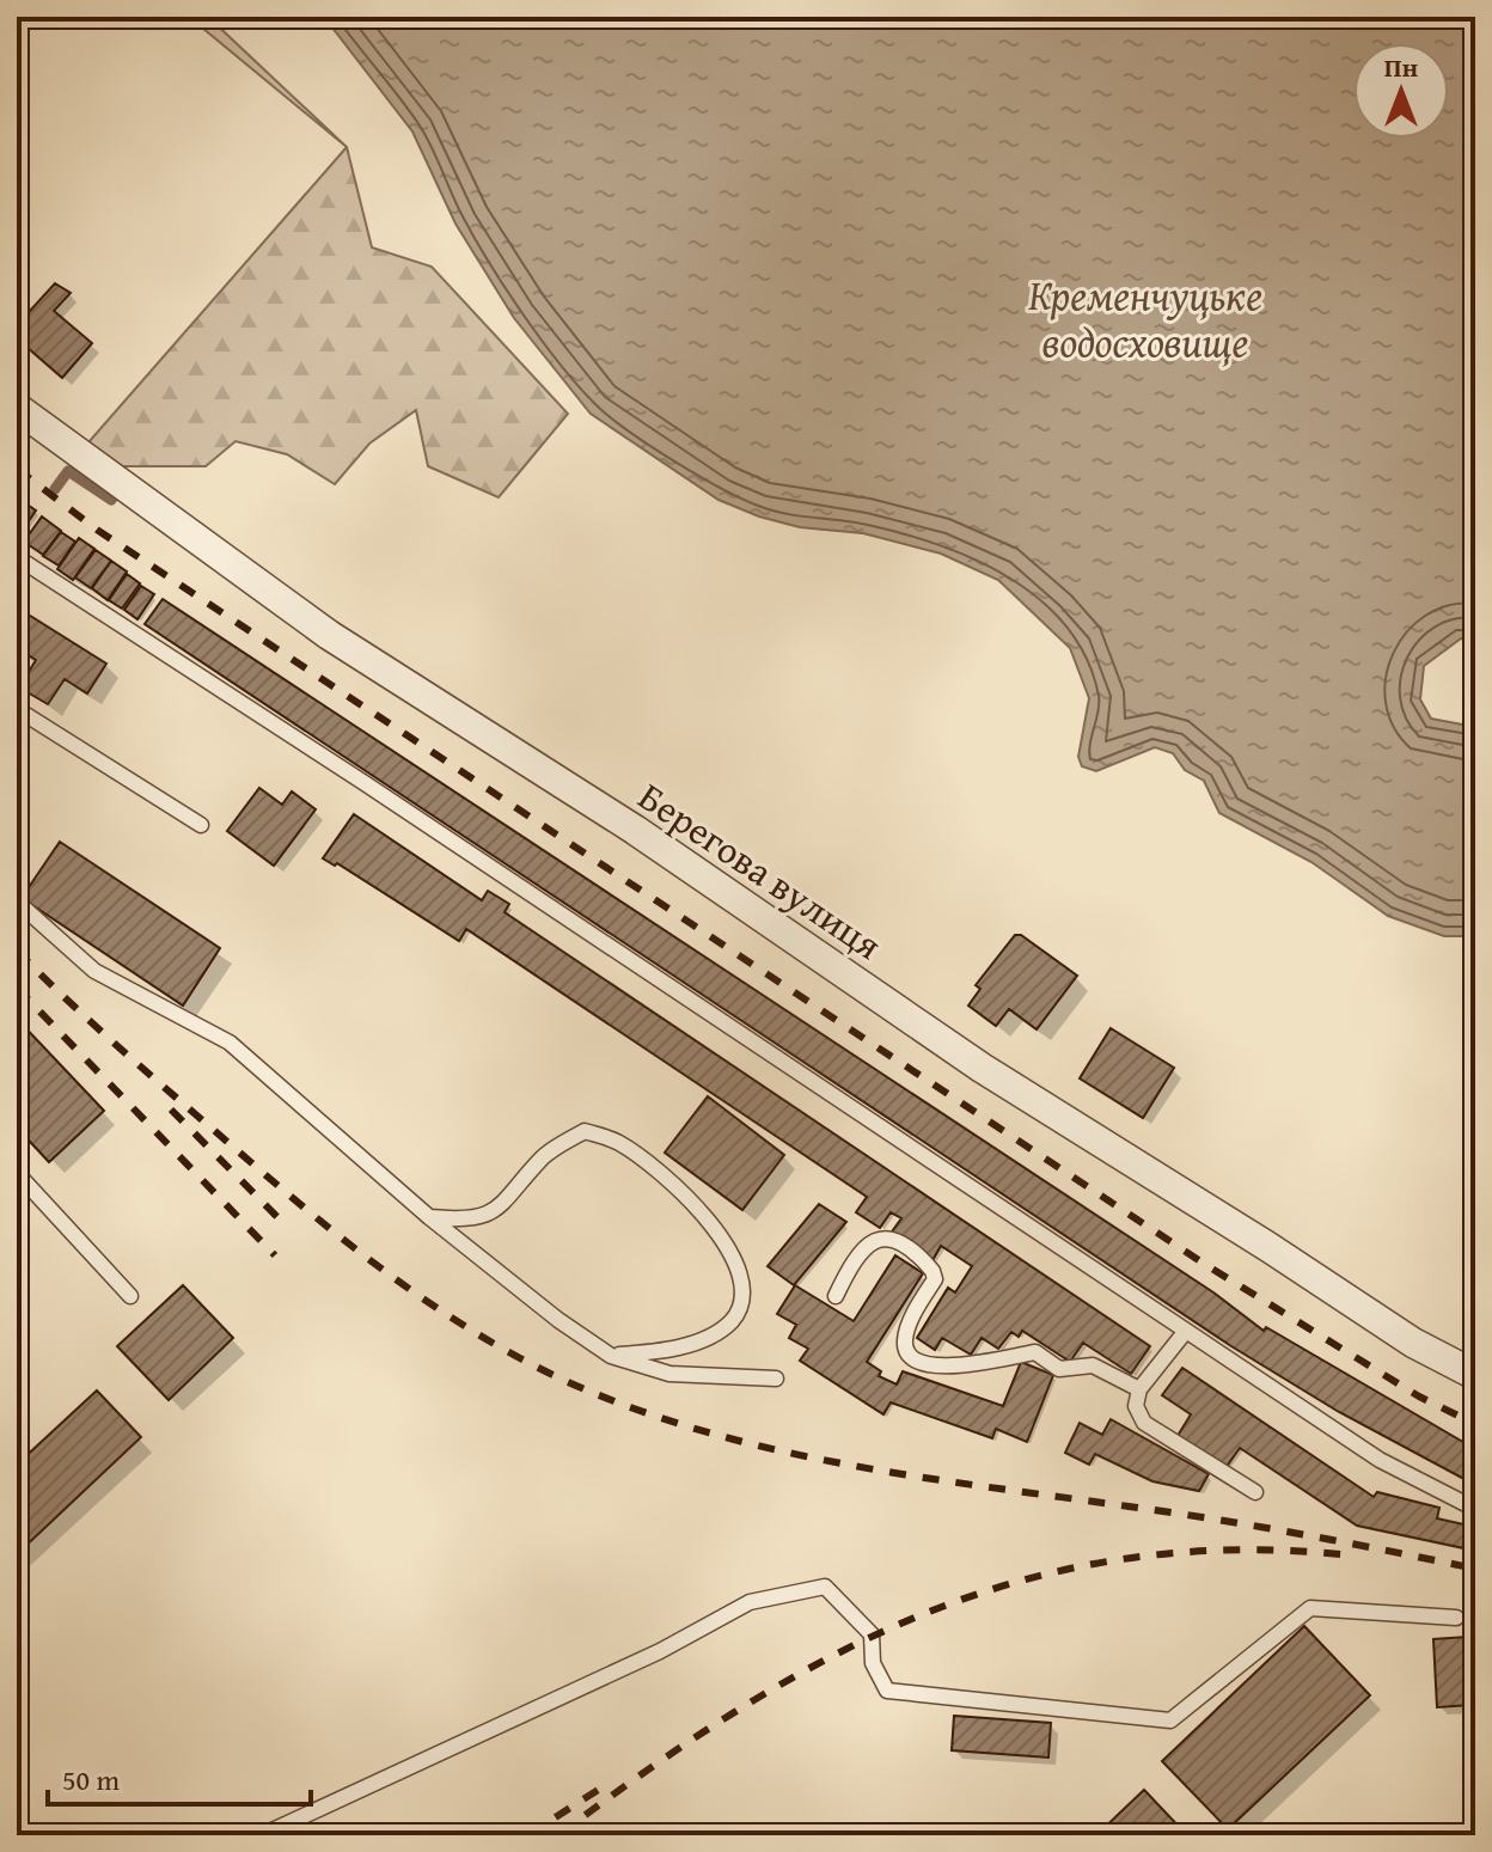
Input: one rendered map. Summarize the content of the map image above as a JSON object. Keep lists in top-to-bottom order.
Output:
{
  "streets": {
    "street": ["Берегова вулиця"]
  },
  "water": ["Кременчуцьке водосховище"],
  "scale_bar": "50 m",
  "north": "top"
}
